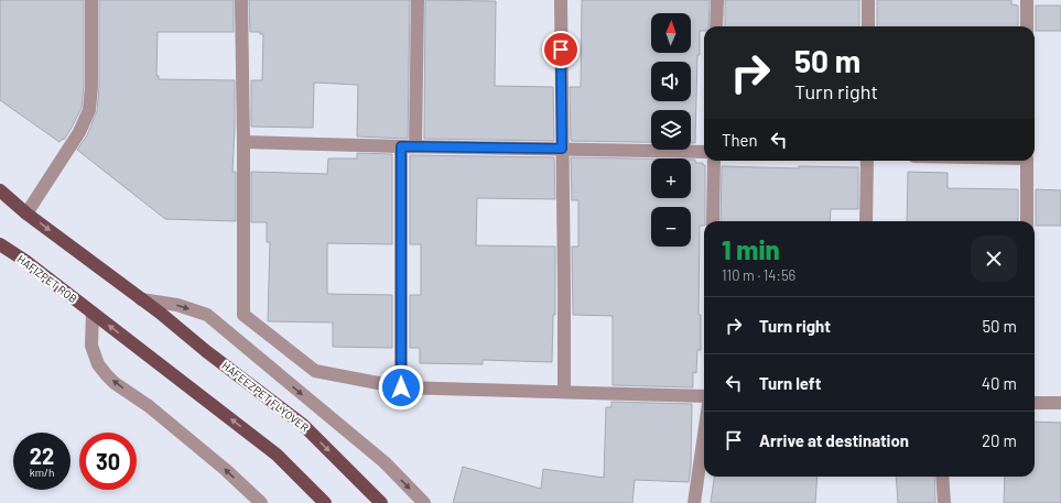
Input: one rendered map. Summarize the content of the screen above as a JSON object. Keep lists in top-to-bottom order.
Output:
{
  "streets": {
    "main road": ["HAFIZPET ROB", "HAFEEZPET FLYOVER"]
  },
  "north": "top",
  "page": {
    "map_buttons": ["+", "−"],
    "turn": ["50 m", "Turn right"],
    "then": "Then",
    "heading": ["1 min", "110 m · 14:56"],
    "list": [
      {
        "name": "Turn right",
        "value": "50 m"
      },
      {
        "name": "Turn left",
        "value": "40 m"
      },
      {
        "name": "Arrive at destination",
        "value": "20 m"
      }
    ],
    "speed": "22 km/h",
    "limit": "30"
  }
}
